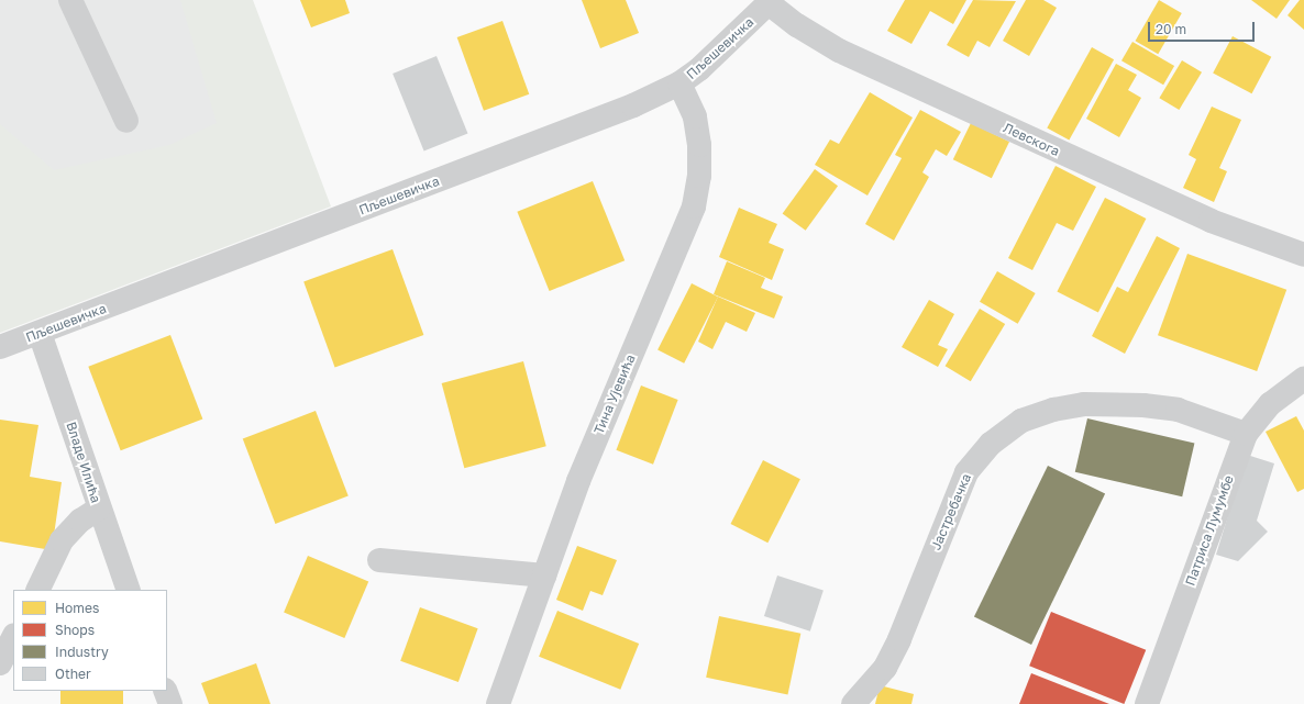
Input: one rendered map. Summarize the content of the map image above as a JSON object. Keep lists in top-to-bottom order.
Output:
{
  "streets": {
    "street": [
      "Пљешевичка",
      "Левскога",
      "Тина Ујевића",
      "Владе Илића",
      "Јастребачка",
      "Патриса Лумумбе"
    ]
  },
  "crossings": [
    ["Пљешевичка", "Левскога"],
    ["Пљешевичка", "Тина Ујевића"],
    ["Пљешевичка", "Владе Илића"],
    ["Јастребачка", "Патриса Лумумбе"]
  ],
  "legend": [
    "Homes",
    "Shops",
    "Industry",
    "Other"
  ],
  "scale_bar": "20 m"
}
